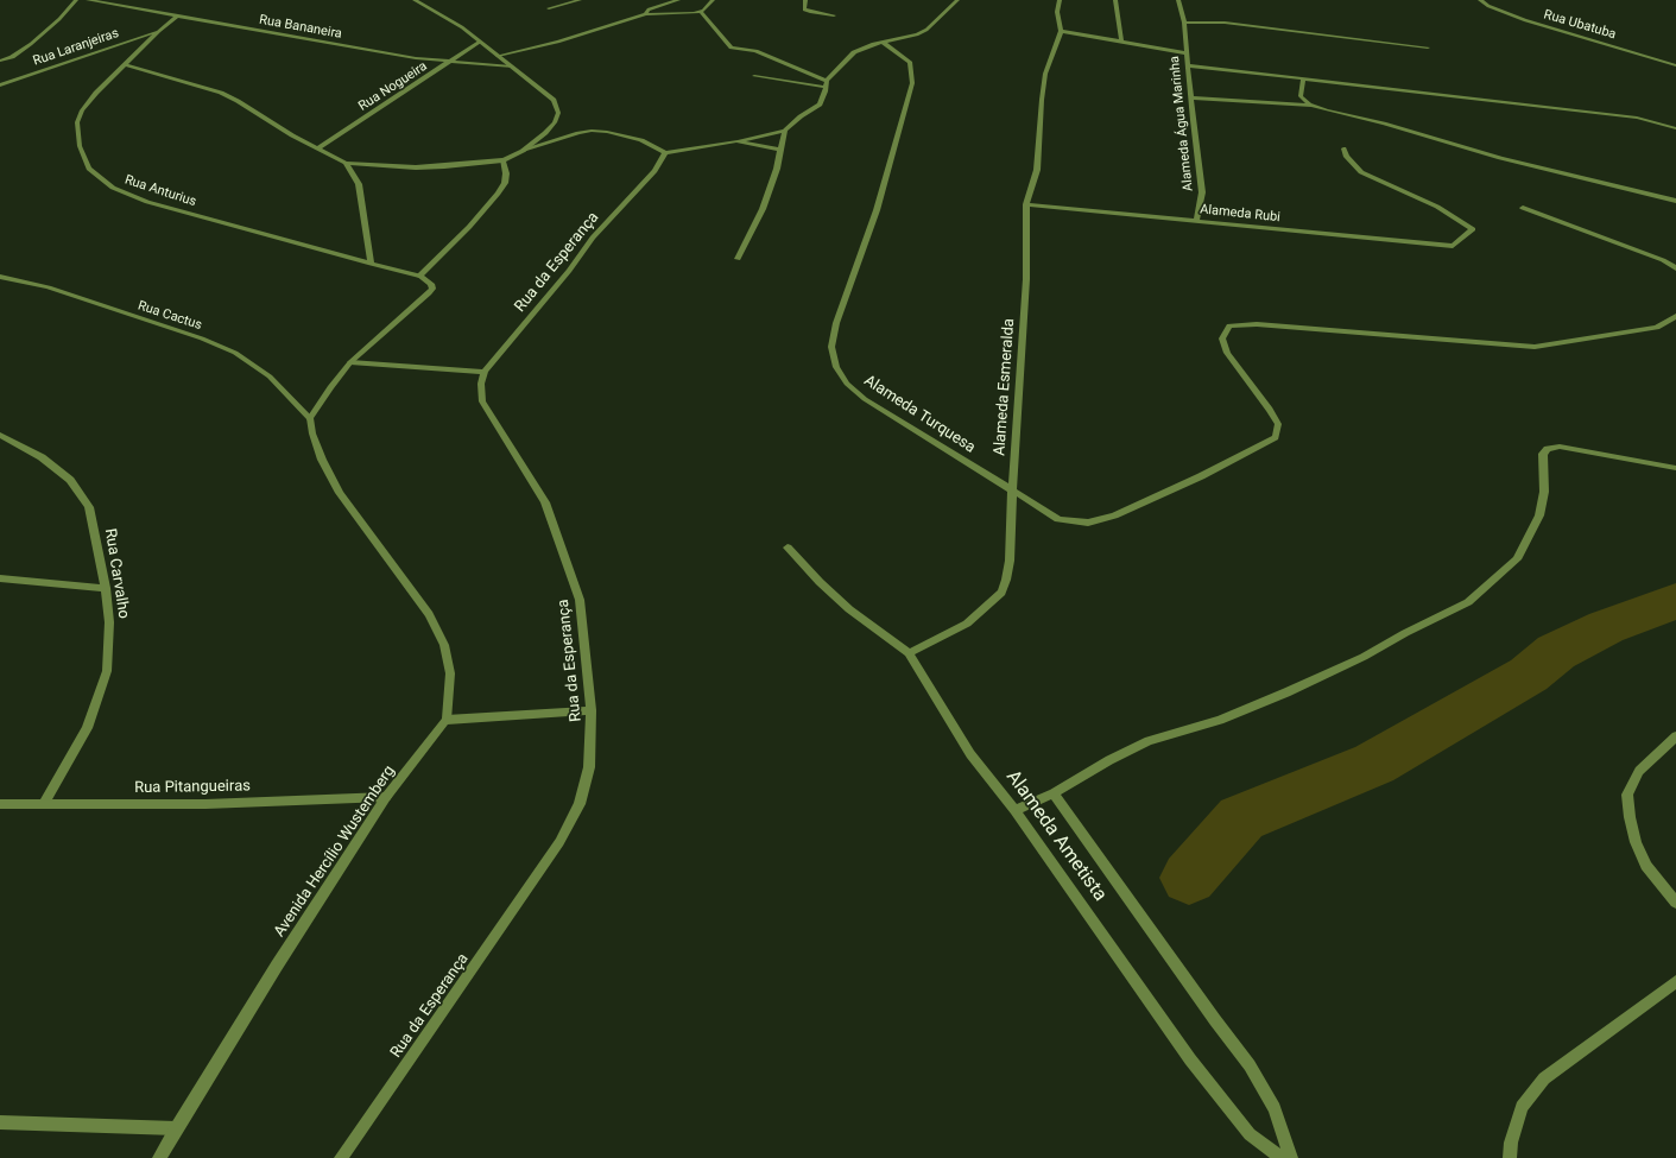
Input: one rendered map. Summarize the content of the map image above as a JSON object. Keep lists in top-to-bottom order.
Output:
{
  "streets": {
    "street": [
      "Rua Ubatuba",
      "Rua Bananeira",
      "Rua Laranjeiras",
      "Rua Nogueira",
      "Alameda Água Marinha",
      "Rua Anturius",
      "Alameda Rubi",
      "Rua da Esperança",
      "Rua Cactus",
      "Alameda Esmeralda",
      "Alameda Turquesa",
      "Rua Carvalho",
      "Rua Pitangueiras",
      "Alameda Ametista",
      "Avenida Hercílio Wustemberg"
    ]
  },
  "crossings": [
    ["Rua Bananeira", "Rua Nogueira"],
    ["Rua Bananeira", "Rua Anturius"],
    ["Rua Laranjeiras", "Rua Anturius"],
    ["Alameda Água Marinha", "Alameda Rubi"],
    ["Alameda Rubi", "Alameda Esmeralda"],
    ["Alameda Esmeralda", "Alameda Turquesa"],
    ["Alameda Esmeralda", "Alameda Ametista"],
    ["Rua Carvalho", "Rua Pitangueiras"],
    ["Rua Pitangueiras", "Avenida Hercílio Wustemberg"]
  ]
}
